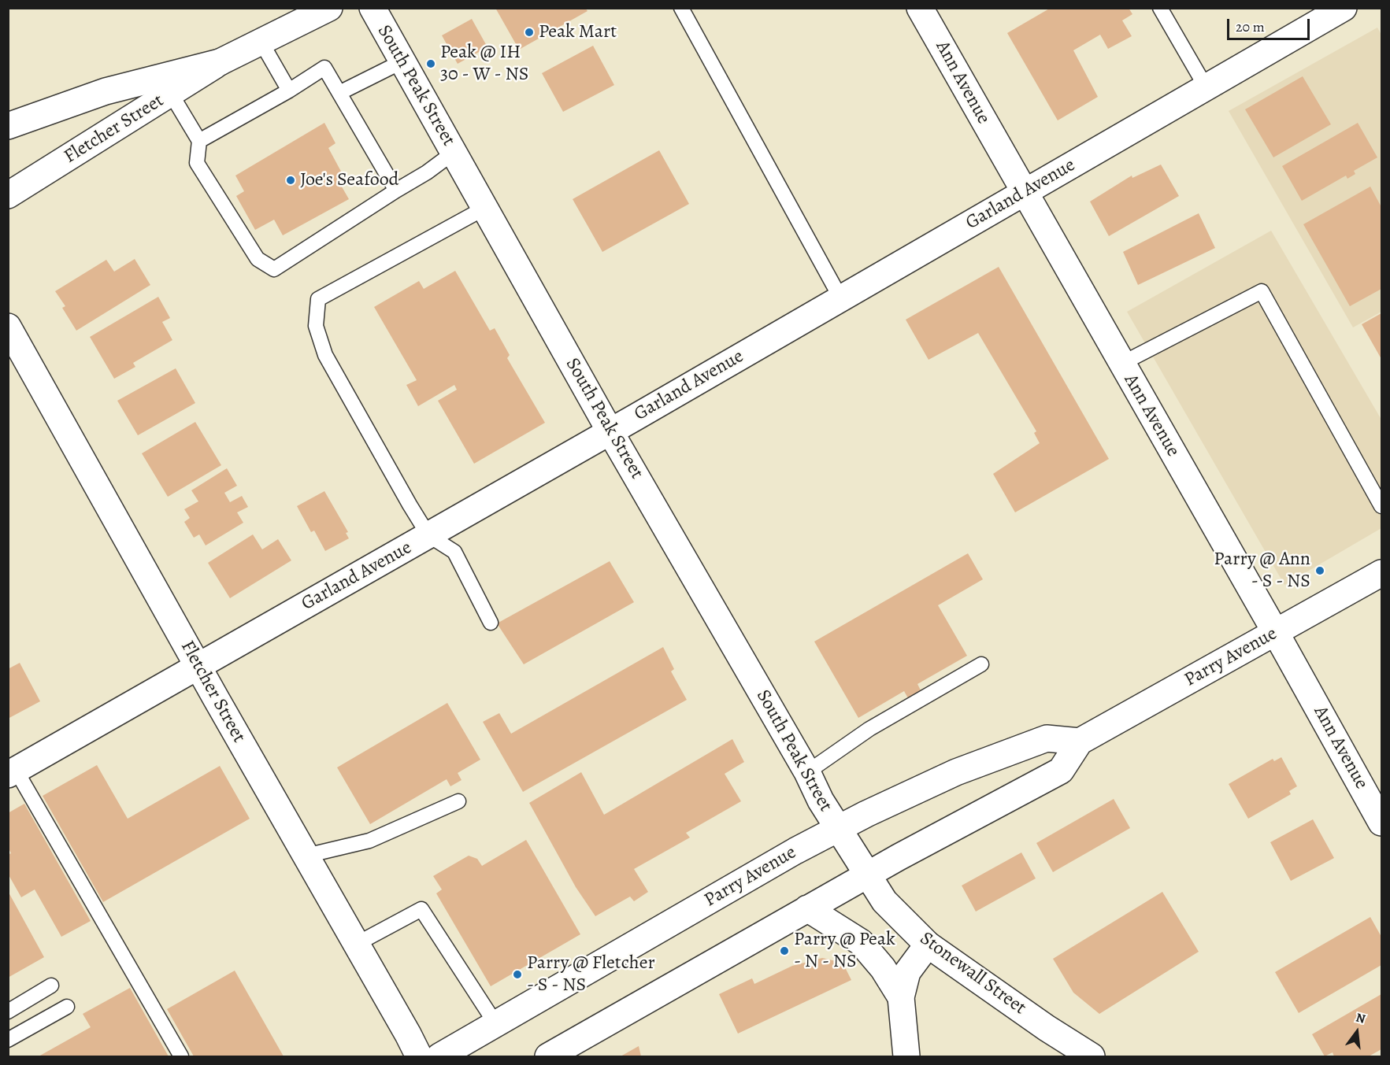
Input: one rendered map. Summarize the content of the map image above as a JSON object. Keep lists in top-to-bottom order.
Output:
{
  "streets": {
    "main road": [
      "Ann Avenue",
      "South Peak Street",
      "Fletcher Street",
      "Garland Avenue",
      "Parry Avenue",
      "Stonewall Street"
    ]
  },
  "crossings": [
    ["Ann Avenue", "Garland Avenue"],
    ["Ann Avenue", "Parry Avenue"],
    ["South Peak Street", "Garland Avenue"],
    ["South Peak Street", "Parry Avenue"],
    ["South Peak Street", "Stonewall Street"],
    ["Fletcher Street", "Garland Avenue"],
    ["Parry Avenue", "Stonewall Street"]
  ],
  "places": [
    "Peak Mart",
    "Peak @ IH 30 - W - NS",
    "Joe's Seafood",
    "Parry @ Ann - S - NS",
    "Parry @ Peak - N - NS",
    "Parry @ Fletcher - S - NS"
  ],
  "scale_bar": "20 m",
  "north": "top"
}
